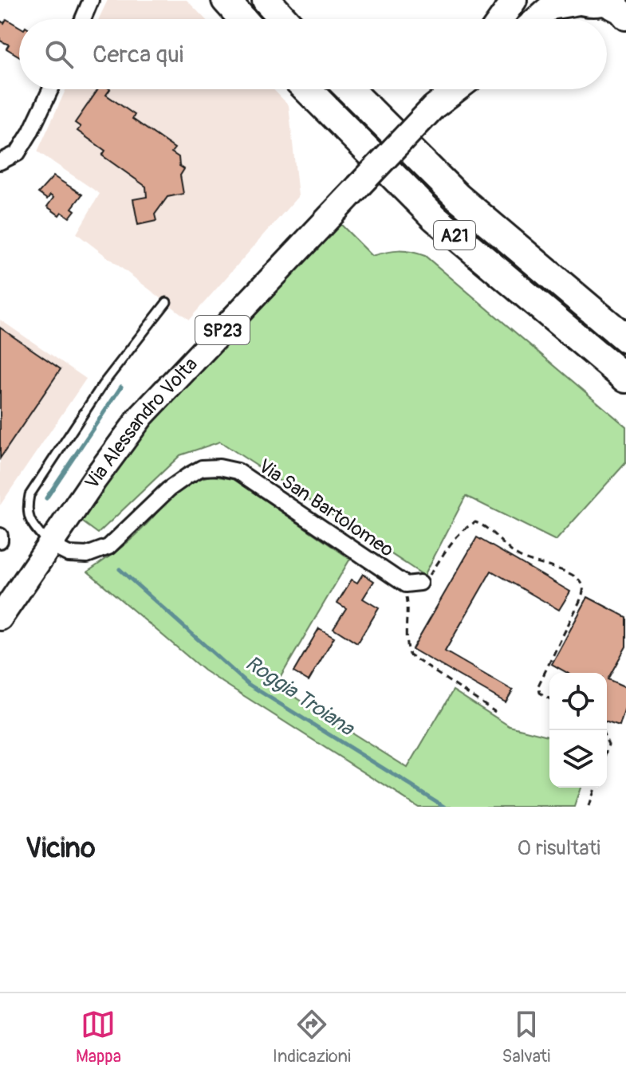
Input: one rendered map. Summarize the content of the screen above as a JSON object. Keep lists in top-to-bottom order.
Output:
{
  "streets": {
    "highway": ["A21"],
    "main road": ["SP23", "Via Alessandro Volta"],
    "street": ["Via San Bartolomeo"]
  },
  "crossings": [
    ["Via Alessandro Volta", "Via San Bartolomeo"]
  ],
  "water": ["Roggia Troiana"],
  "page": {
    "search": "Cerca qui",
    "heading": ["Vicino", "0 risultati"],
    "nav": ["Mappa", "Indicazioni", "Salvati"]
  }
}
